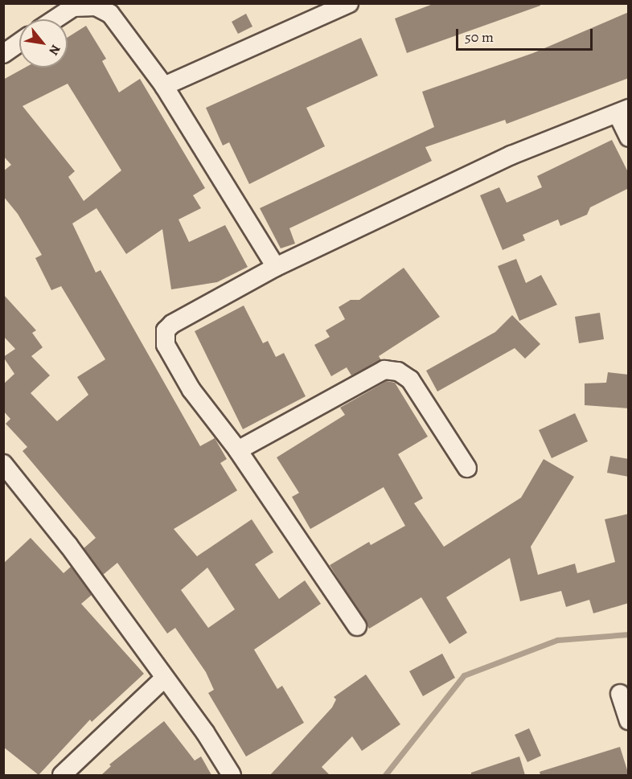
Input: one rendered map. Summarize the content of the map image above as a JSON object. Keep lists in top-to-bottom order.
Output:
{
  "scale_bar": "50 m",
  "north": "bottom right"
}
